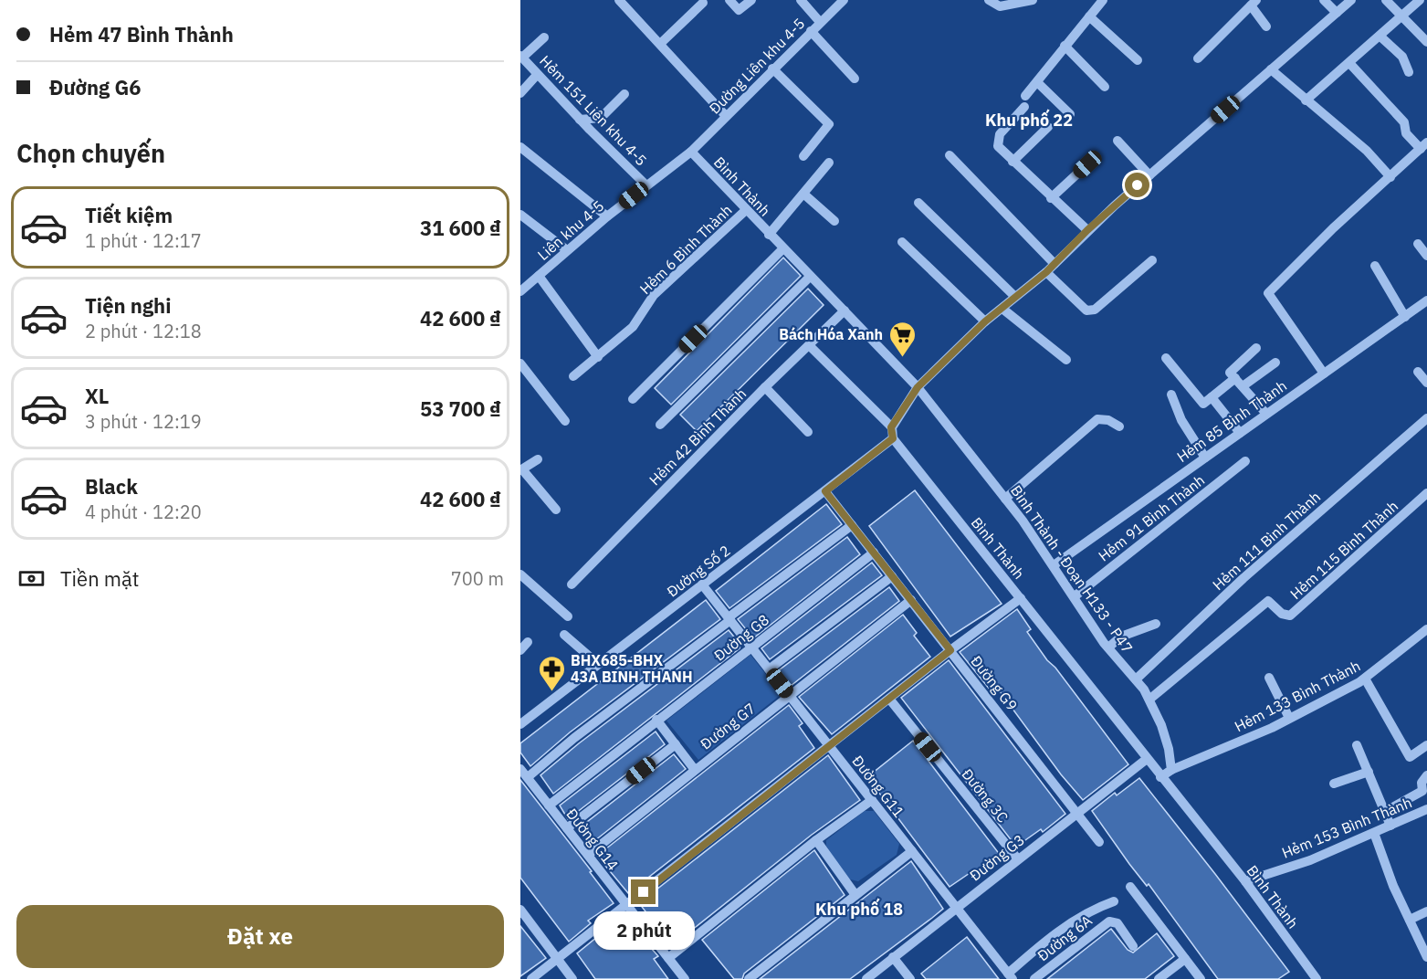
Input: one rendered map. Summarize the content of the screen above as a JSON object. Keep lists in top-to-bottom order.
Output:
{
  "streets": {
    "street": [
      "Đường Liên khu 4-5",
      "Hẻm 151 Liên khu 4-5",
      "Bình Thành",
      "Liên khu 4-5",
      "Hẻm 6 Bình Thành",
      "Hẻm 85 Bình Thành",
      "Hẻm 42 Bình Thành",
      "Hẻm 91 Bình Thành",
      "Hẻm 111 Bình Thành",
      "Hẻm 115 Bình Thành",
      "Bình Thành - Đoạn H133 - P47",
      "Đường Số 2",
      "Đường G8",
      "Đường G9",
      "Hẻm 133 Bình Thành",
      "Đường G7",
      "Đường G11",
      "Đường 3C",
      "Hẻm 153 Bình Thành",
      "Đường G14",
      "Đường G3",
      "Đường 6A"
    ]
  },
  "crossings": [
    ["Đường Liên khu 4-5", "Bình Thành"],
    ["Đường Liên khu 4-5", "Liên khu 4-5"],
    ["Hẻm 151 Liên khu 4-5", "Liên khu 4-5"],
    ["Bình Thành", "Liên khu 4-5"],
    ["Bình Thành", "Hẻm 6 Bình Thành"],
    ["Bình Thành", "Hẻm 42 Bình Thành"],
    ["Bình Thành", "Bình Thành - Đoạn H133 - P47"],
    ["Bình Thành", "Đường Số 2"],
    ["Bình Thành", "Hẻm 153 Bình Thành"],
    ["Bình Thành", "Đường G3"],
    ["Hẻm 85 Bình Thành", "Bình Thành - Đoạn H133 - P47"],
    ["Hẻm 91 Bình Thành", "Bình Thành - Đoạn H133 - P47"],
    ["Hẻm 111 Bình Thành", "Bình Thành - Đoạn H133 - P47"],
    ["Hẻm 115 Bình Thành", "Bình Thành - Đoạn H133 - P47"],
    ["Bình Thành - Đoạn H133 - P47", "Hẻm 133 Bình Thành"],
    ["Đường Số 2", "Đường G9"],
    ["Đường Số 2", "Đường G11"],
    ["Đường G8", "Đường G9"],
    ["Đường G8", "Đường G11"],
    ["Đường G8", "Đường G14"],
    ["Đường G9", "Đường G7"],
    ["Đường G9", "Đường G3"],
    ["Đường G7", "Đường G11"],
    ["Đường G7", "Đường G14"],
    ["Đường G11", "Đường G3"],
    ["Đường 3C", "Đường G3"]
  ],
  "districts": ["Khu phố 22", "Khu phố 18"],
  "places": {
    "supermarket": ["Bách Hóa Xanh"],
    "pharmacy": ["BHX685-BHX 43A BINH THANH"]
  },
  "page": {
    "banner": ["Hẻm 47 Bình Thành", "Đường G6"],
    "heading": "Chọn chuyến",
    "list": [
      {
        "name": "Tiết kiệm",
        "note": "1 phút · 12:17",
        "value": "31 600 ₫"
      },
      {
        "name": "Tiện nghi",
        "note": "2 phút · 12:18",
        "value": "42 600 ₫"
      },
      {
        "name": "XL",
        "note": "3 phút · 12:19",
        "value": "53 700 ₫"
      },
      {
        "name": "Black",
        "note": "4 phút · 12:20",
        "value": "42 600 ₫"
      }
    ],
    "pay": ["Tiền mặt", "700 m"],
    "buttons": "Đặt xe",
    "bubble": "2 phút"
  }
}
